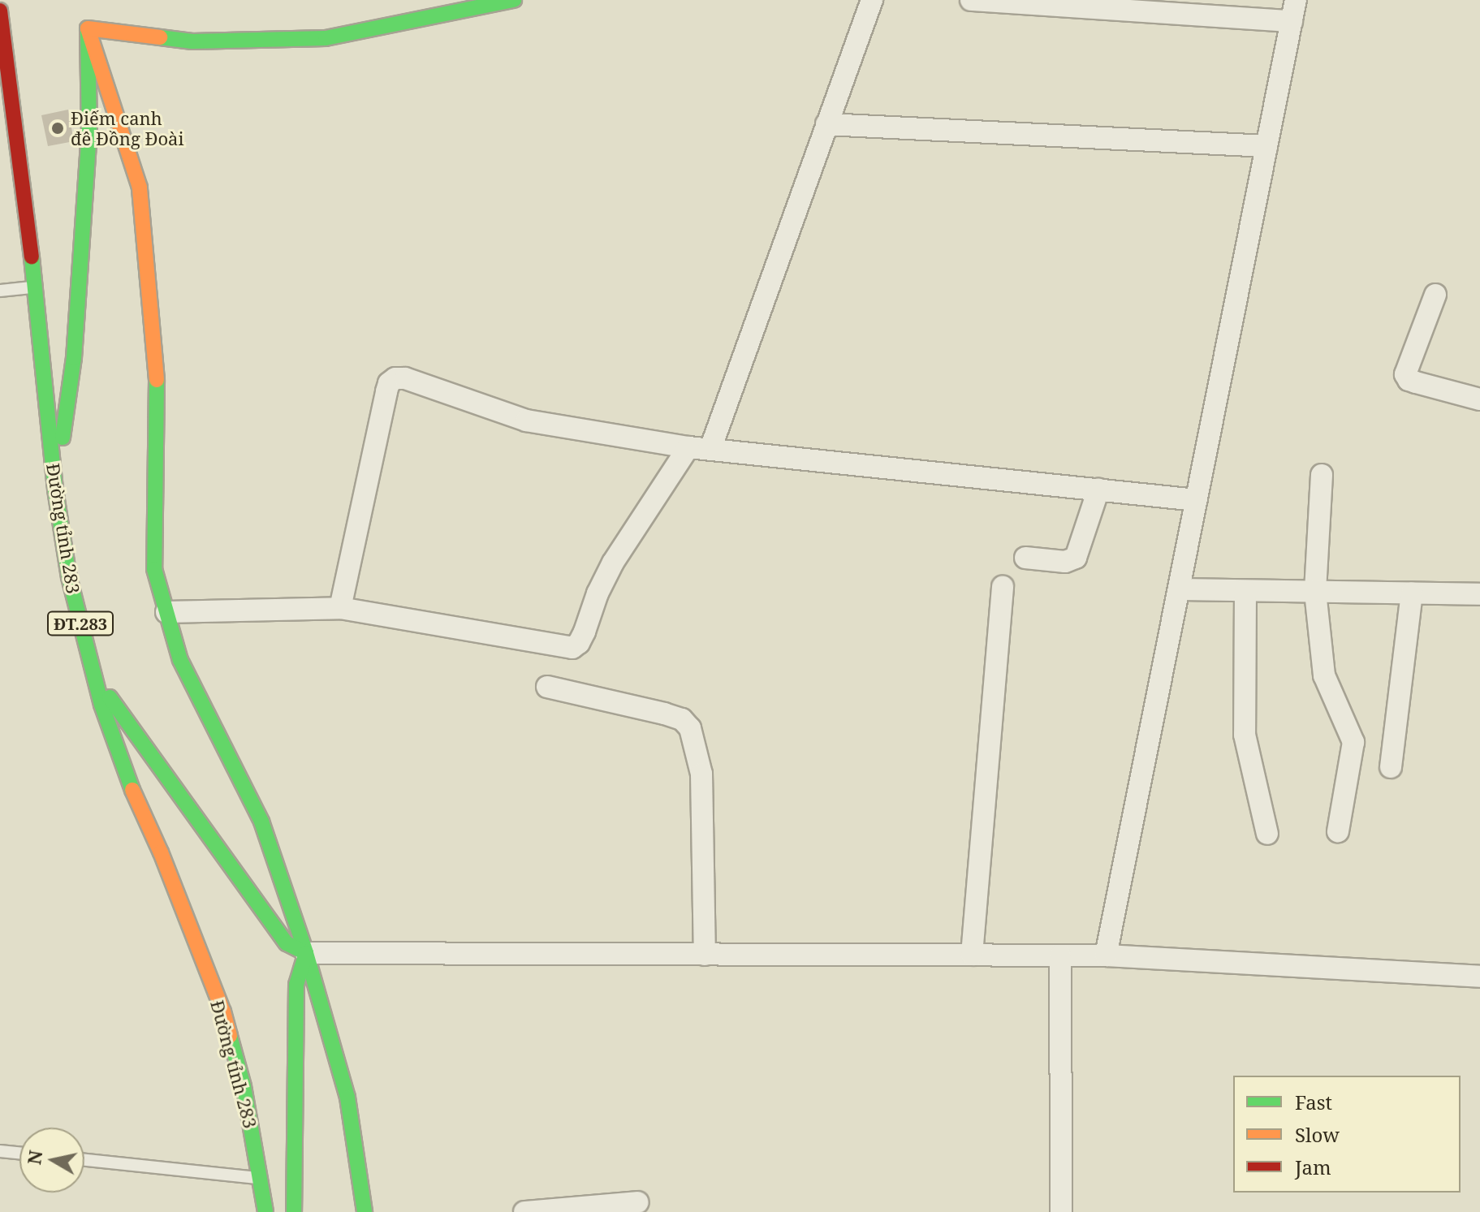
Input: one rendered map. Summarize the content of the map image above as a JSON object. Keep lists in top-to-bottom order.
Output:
{
  "streets": {
    "main road": ["Đường tỉnh 283", "ĐT.283"]
  },
  "places": ["Điếm canh đê Đồng Đoài"],
  "legend": ["Fast", "Slow", "Jam"],
  "north": "left"
}
